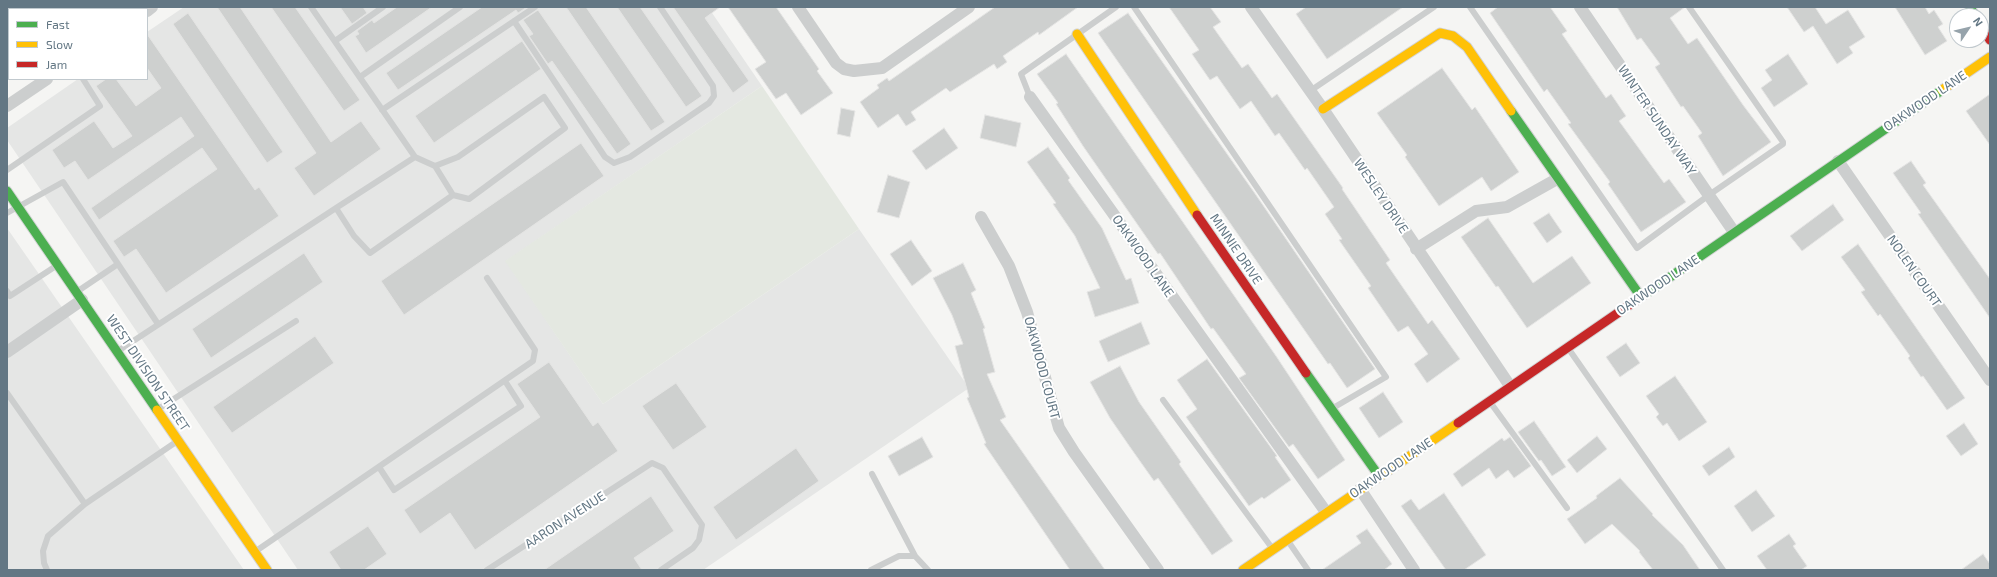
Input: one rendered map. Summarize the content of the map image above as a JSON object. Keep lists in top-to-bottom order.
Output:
{
  "streets": {
    "street": [
      "OAKWOOD LANE",
      "WINTER SUNDAY WAY",
      "WESLEY DRIVE",
      "MINNIE DRIVE",
      "NOLEN COURT",
      "OAKWOOD COURT",
      "WEST DIVISION STREET"
    ],
    "lane": ["AARON AVENUE"]
  },
  "crossings": [
    ["OAKWOOD LANE", "WINTER SUNDAY WAY"],
    ["OAKWOOD LANE", "WESLEY DRIVE"],
    ["OAKWOOD LANE", "MINNIE DRIVE"],
    ["OAKWOOD LANE", "NOLEN COURT"]
  ],
  "legend": ["Fast", "Slow", "Jam"],
  "north": "top right"
}
